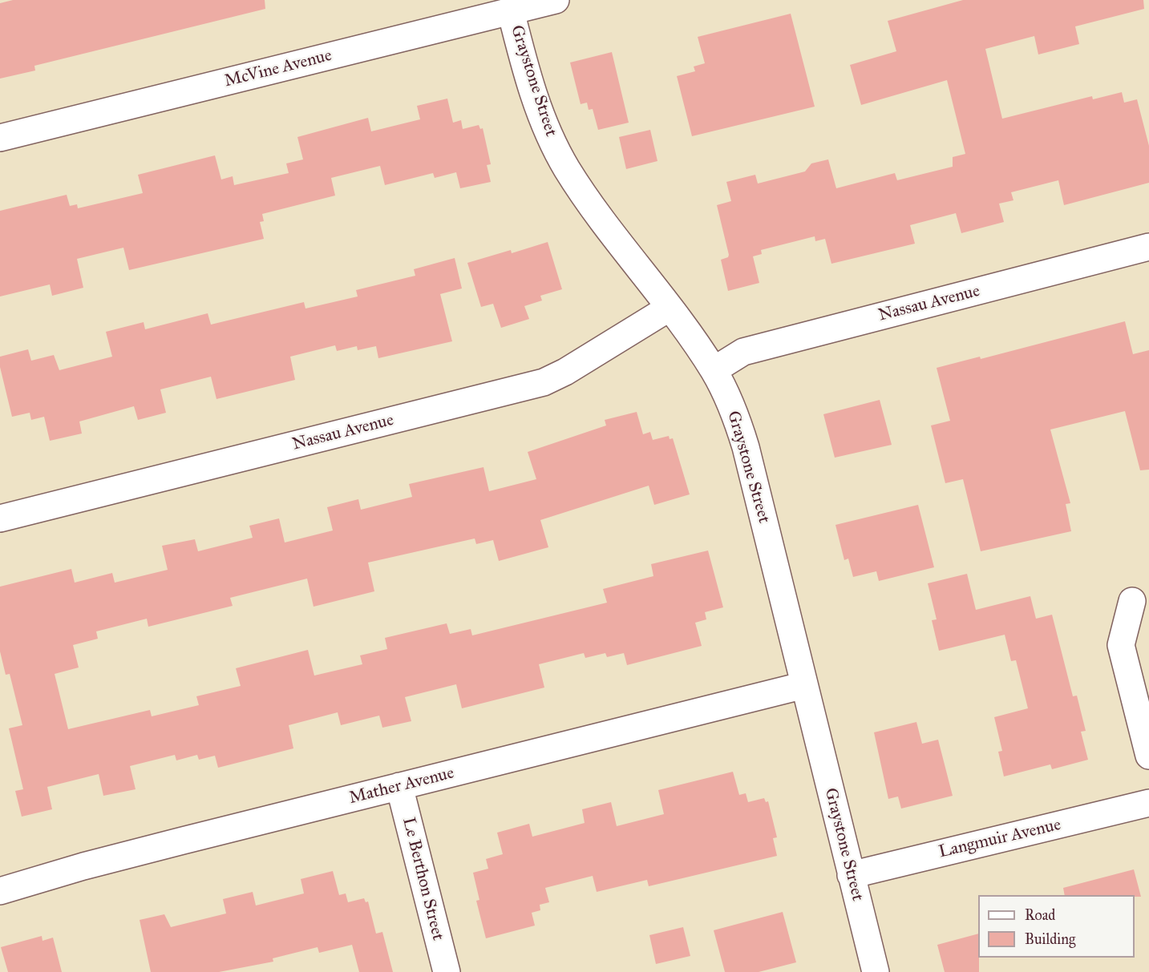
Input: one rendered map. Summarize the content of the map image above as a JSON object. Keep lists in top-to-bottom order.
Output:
{
  "streets": {
    "street": [
      "McVine Avenue",
      "Graystone Street",
      "Nassau Avenue",
      "Mather Avenue",
      "Langmuir Avenue",
      "Le Berthon Street"
    ]
  },
  "crossings": [
    ["McVine Avenue", "Graystone Street"],
    ["Graystone Street", "Nassau Avenue"],
    ["Graystone Street", "Mather Avenue"],
    ["Graystone Street", "Langmuir Avenue"],
    ["Mather Avenue", "Le Berthon Street"]
  ],
  "legend": ["Road", "Building"]
}
